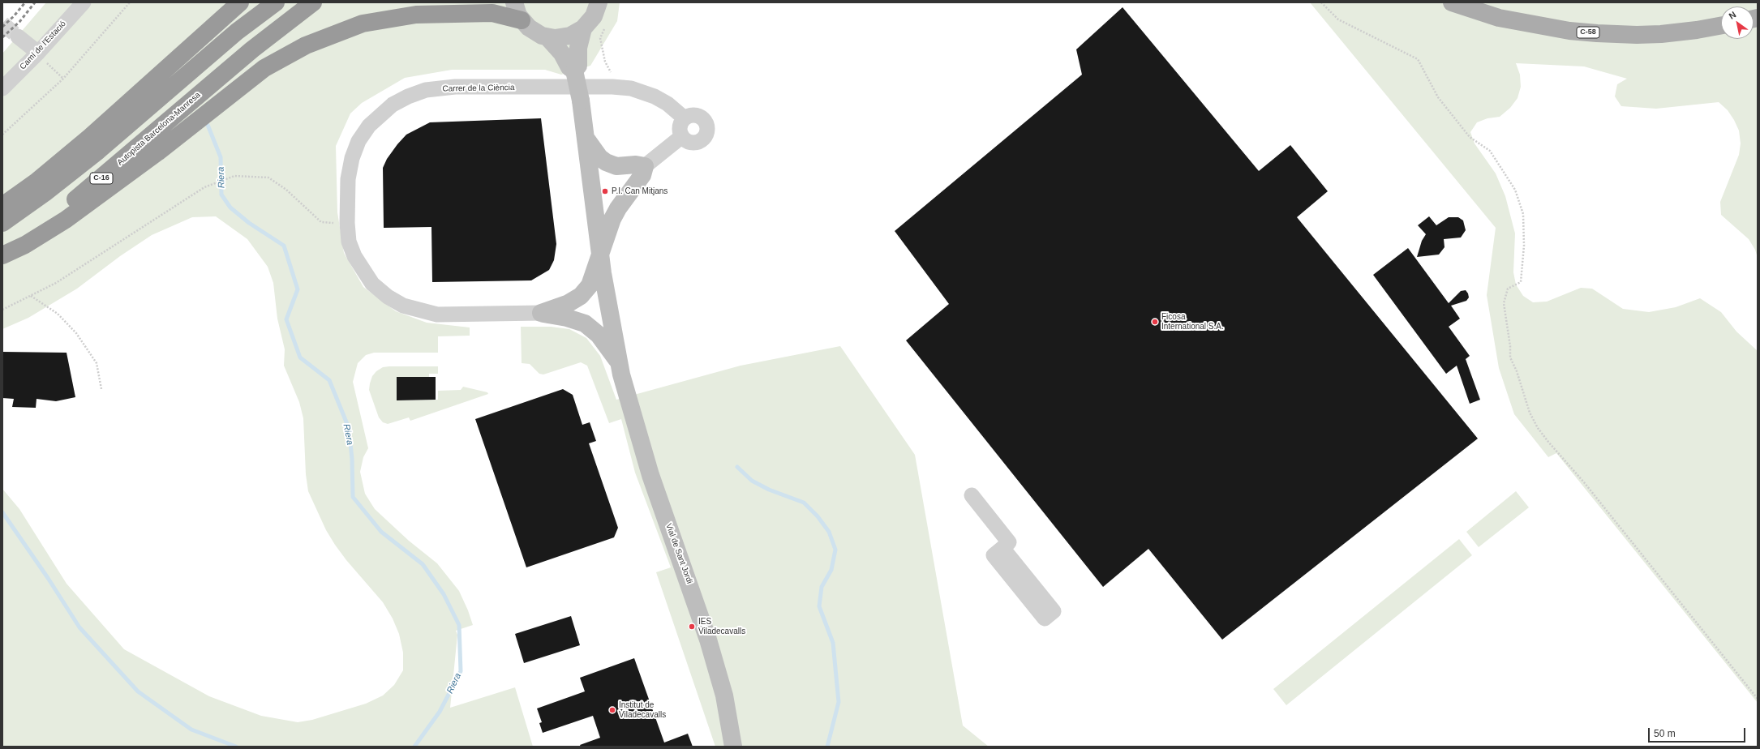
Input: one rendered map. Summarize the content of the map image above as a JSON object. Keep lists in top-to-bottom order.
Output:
{
  "streets": {
    "highway": ["Autopista Barcelona-Manresa", "C-16"],
    "main road": ["C-58"],
    "street": ["Camí de l'Estació", "Carrer de la Ciència", "Vial de Sant Jordi"]
  },
  "water": ["Riera"],
  "places": [
    "P.I. Can Mitjans",
    "Ficosa International S.A.",
    "IES Viladecavalls",
    "Institut de Viladecavalls"
  ],
  "scale_bar": "50 m",
  "north": "top left"
}
